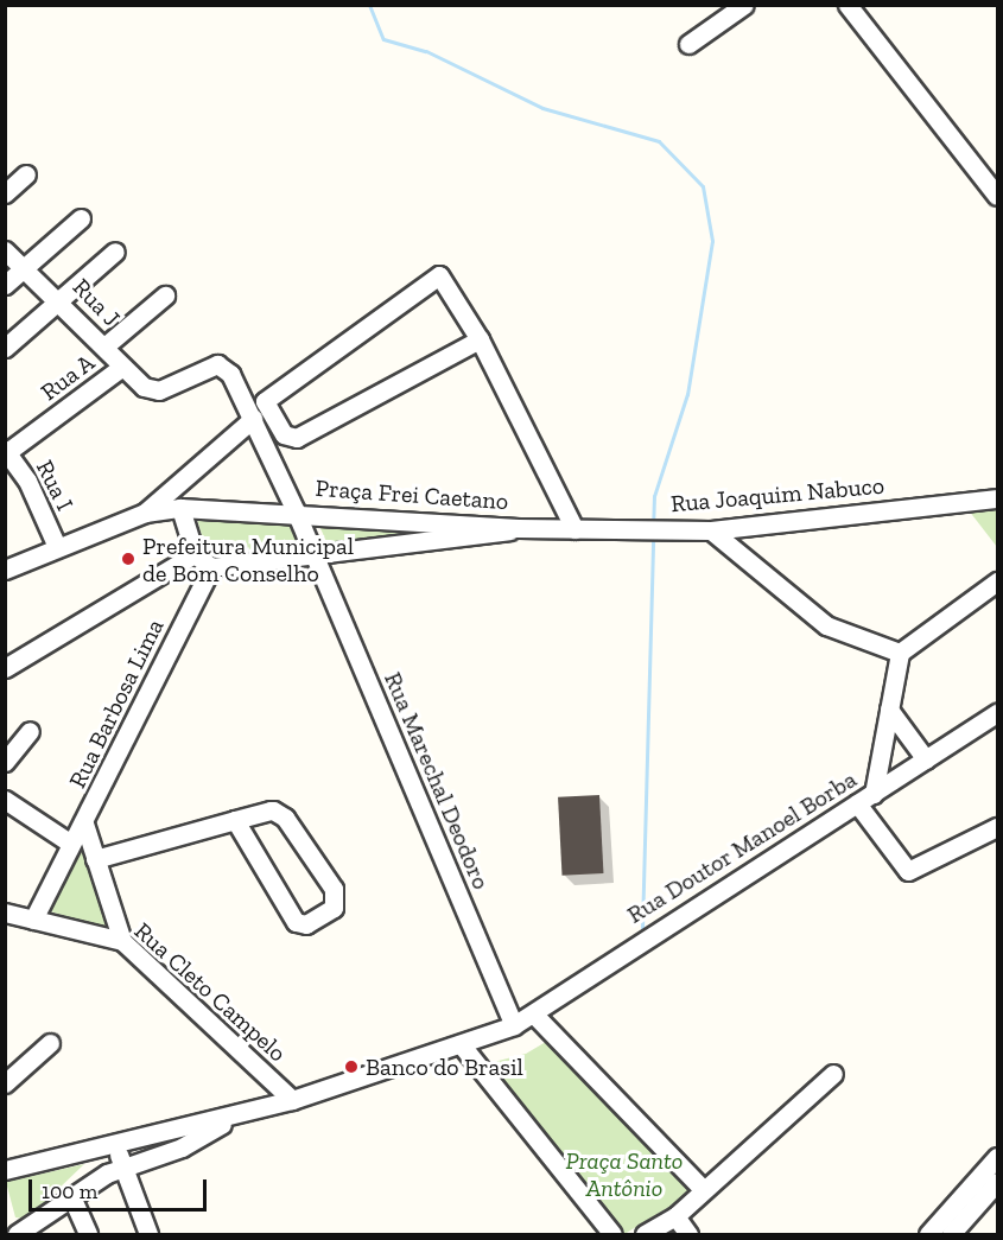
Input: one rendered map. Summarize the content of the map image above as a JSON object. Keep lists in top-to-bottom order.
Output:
{
  "streets": {
    "street": [
      "Rua J",
      "Rua A",
      "Rua I",
      "Praça Frei Caetano",
      "Rua Joaquim Nabuco",
      "Rua Barbosa Lima",
      "Rua Marechal Deodoro",
      "Rua Doutor Manoel Borba",
      "Rua Cleto Campelo"
    ]
  },
  "crossings": [
    ["Rua J", "Rua A"],
    ["Rua J", "Rua Marechal Deodoro"],
    ["Rua A", "Rua I"],
    ["Praça Frei Caetano", "Rua Joaquim Nabuco"],
    ["Praça Frei Caetano", "Rua Barbosa Lima"],
    ["Praça Frei Caetano", "Rua Marechal Deodoro"],
    ["Rua Barbosa Lima", "Rua Cleto Campelo"],
    ["Rua Marechal Deodoro", "Rua Doutor Manoel Borba"],
    ["Rua Doutor Manoel Borba", "Rua Cleto Campelo"]
  ],
  "parks": ["Praça Santo Antônio"],
  "places": ["Prefeitura Municipal de Bom Conselho", "Banco do Brasil"],
  "scale_bar": "100 m"
}
